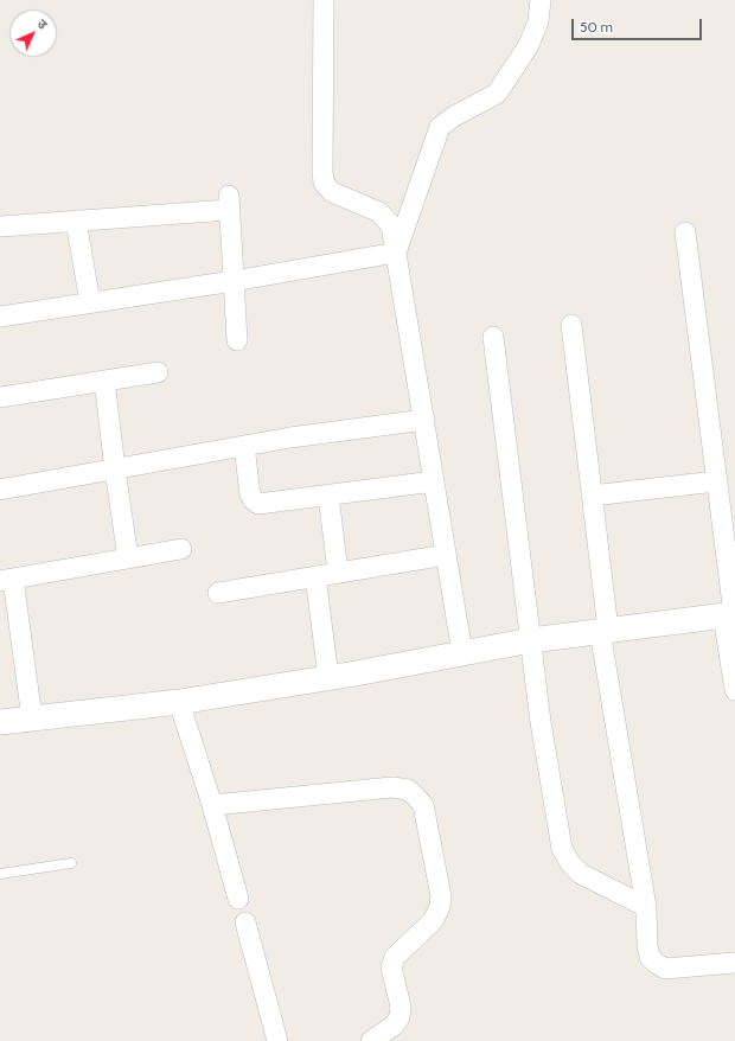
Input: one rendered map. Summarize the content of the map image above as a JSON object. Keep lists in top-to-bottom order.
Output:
{
  "scale_bar": "50 m",
  "north": "top right"
}
